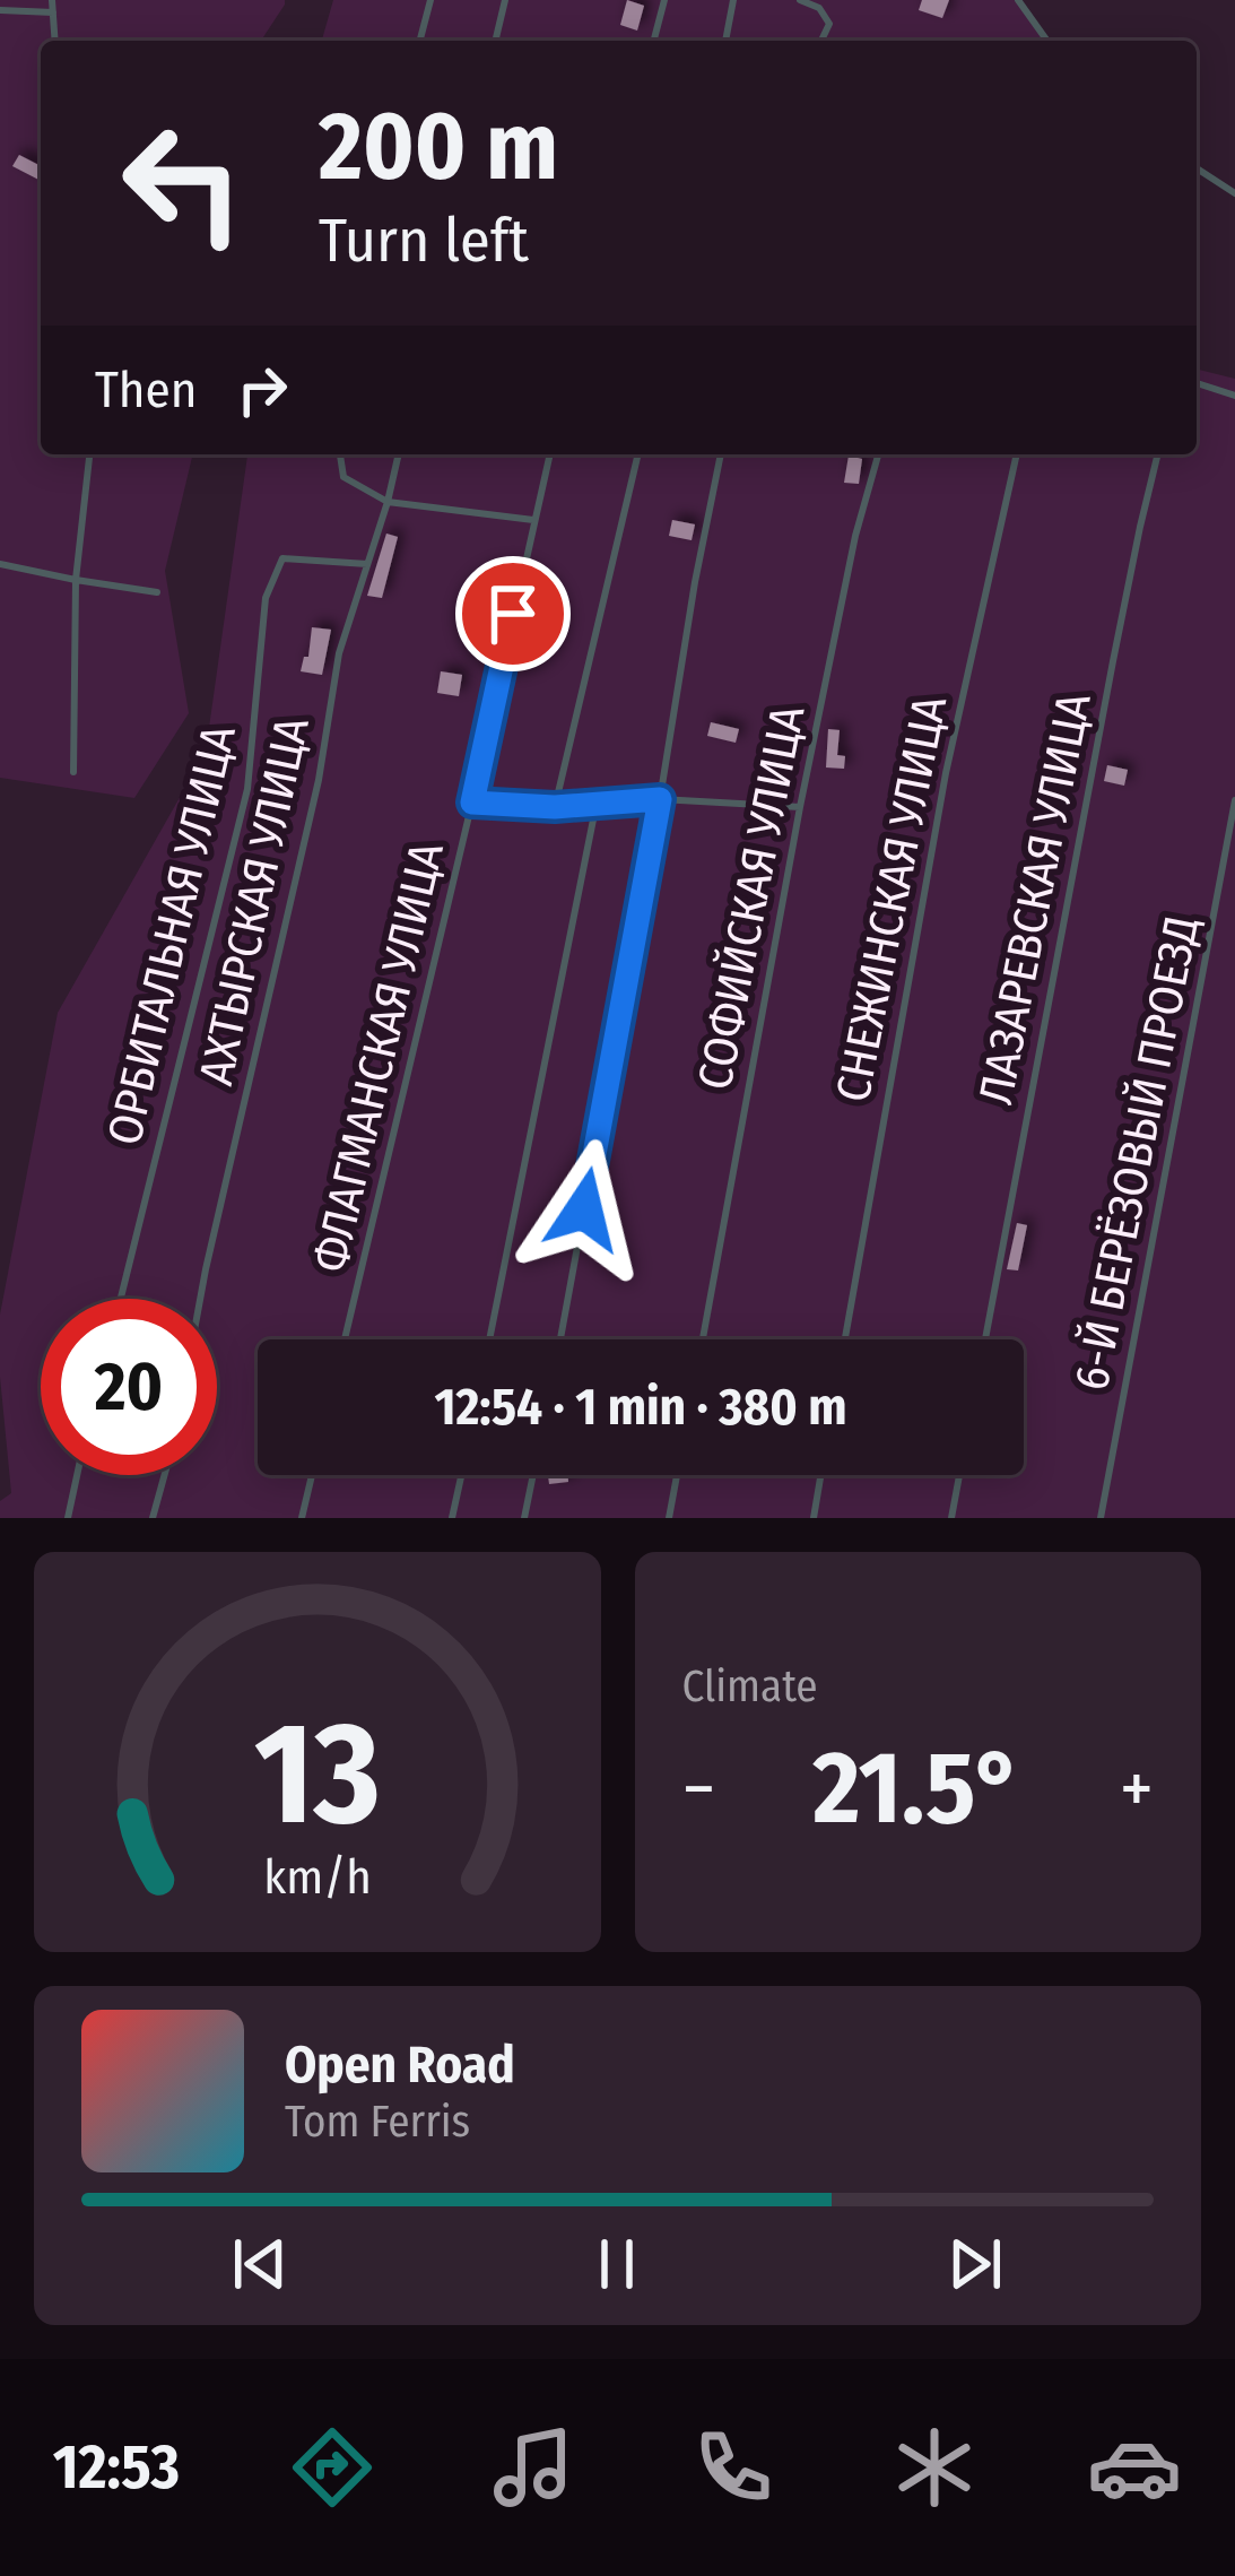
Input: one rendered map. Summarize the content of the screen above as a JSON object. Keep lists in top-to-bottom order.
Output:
{
  "streets": {
    "lane": [
      "СОФИЙСКАЯ УЛИЦА",
      "СНЕЖИНСКАЯ УЛИЦА",
      "ЛАЗАРЕВСКАЯ УЛИЦА",
      "АХТЫРСКАЯ УЛИЦА",
      "ОРБИТАЛЬНАЯ УЛИЦА",
      "ФЛАГМАНСКАЯ УЛИЦА",
      "6-Й БЕРЁЗОВЫЙ ПРОЕЗД"
    ]
  },
  "crossings": [
    ["АХТЫРСКАЯ УЛИЦА", "ОРБИТАЛЬНАЯ УЛИЦА"]
  ],
  "page": {
    "turn": ["200 m", "Turn left"],
    "then": "Then",
    "limit": "20",
    "trip": "12:54 · 1 min · 380 m",
    "tile": "Climate",
    "heat": ["−", "21.5°", "+"],
    "song": ["Open Road", "Tom Ferris"],
    "tabs": "12:53",
    "gauge": ["13", "km/h"]
  }
}
